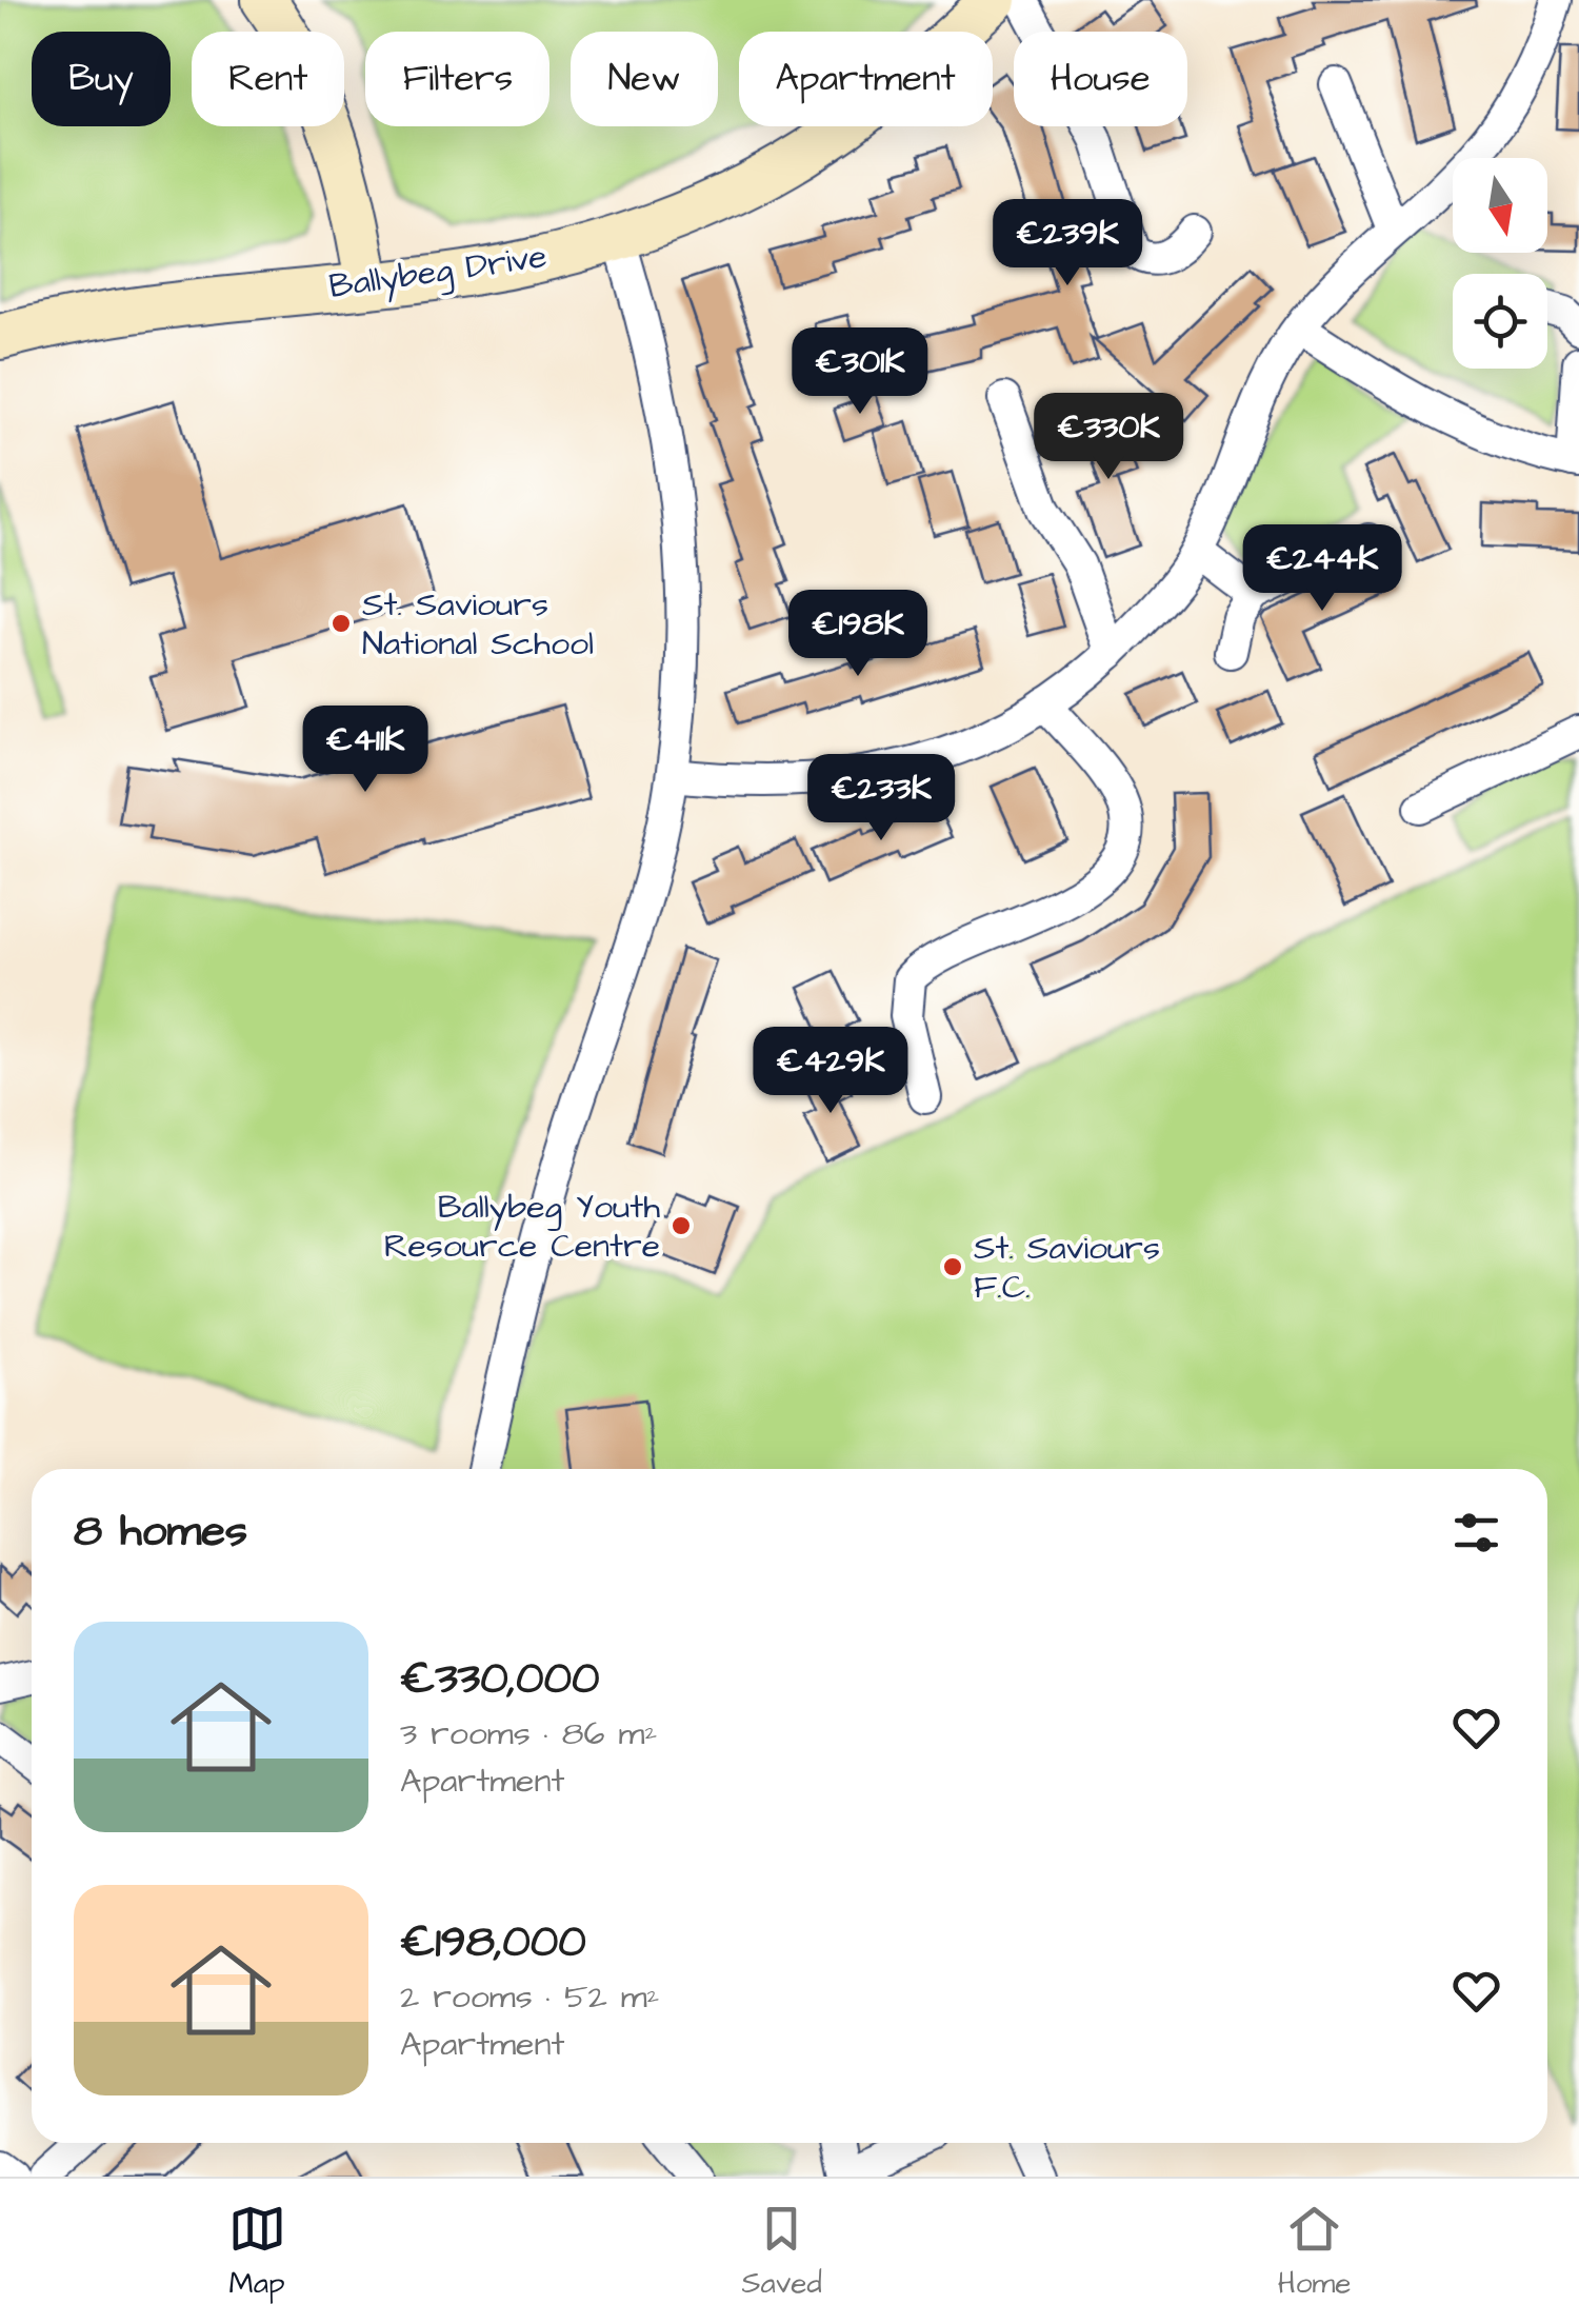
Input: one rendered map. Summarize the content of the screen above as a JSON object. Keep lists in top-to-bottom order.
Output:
{
  "streets": {
    "street": ["Ballybeg Drive"]
  },
  "places": ["St. Saviours National School", "Ballybeg Youth Resource Centre", "St. Saviours F.C."],
  "north": "bottom",
  "page": {
    "chip": [
      "Buy",
      "Rent",
      "Filters",
      "New",
      "Apartment",
      "House"
    ],
    "price": [
      "€239K",
      "€301K",
      "€330K",
      "€244K",
      "€198K",
      "€411K",
      "€233K",
      "€429K"
    ],
    "heading": "8 homes",
    "list": [
      {
        "name": "€330,000",
        "note": "3 rooms · 86 m² · Apartment"
      },
      {
        "name": "€198,000",
        "note": "2 rooms · 52 m² · Apartment"
      }
    ],
    "tabs": ["Map", "Saved", "Home"]
  }
}
